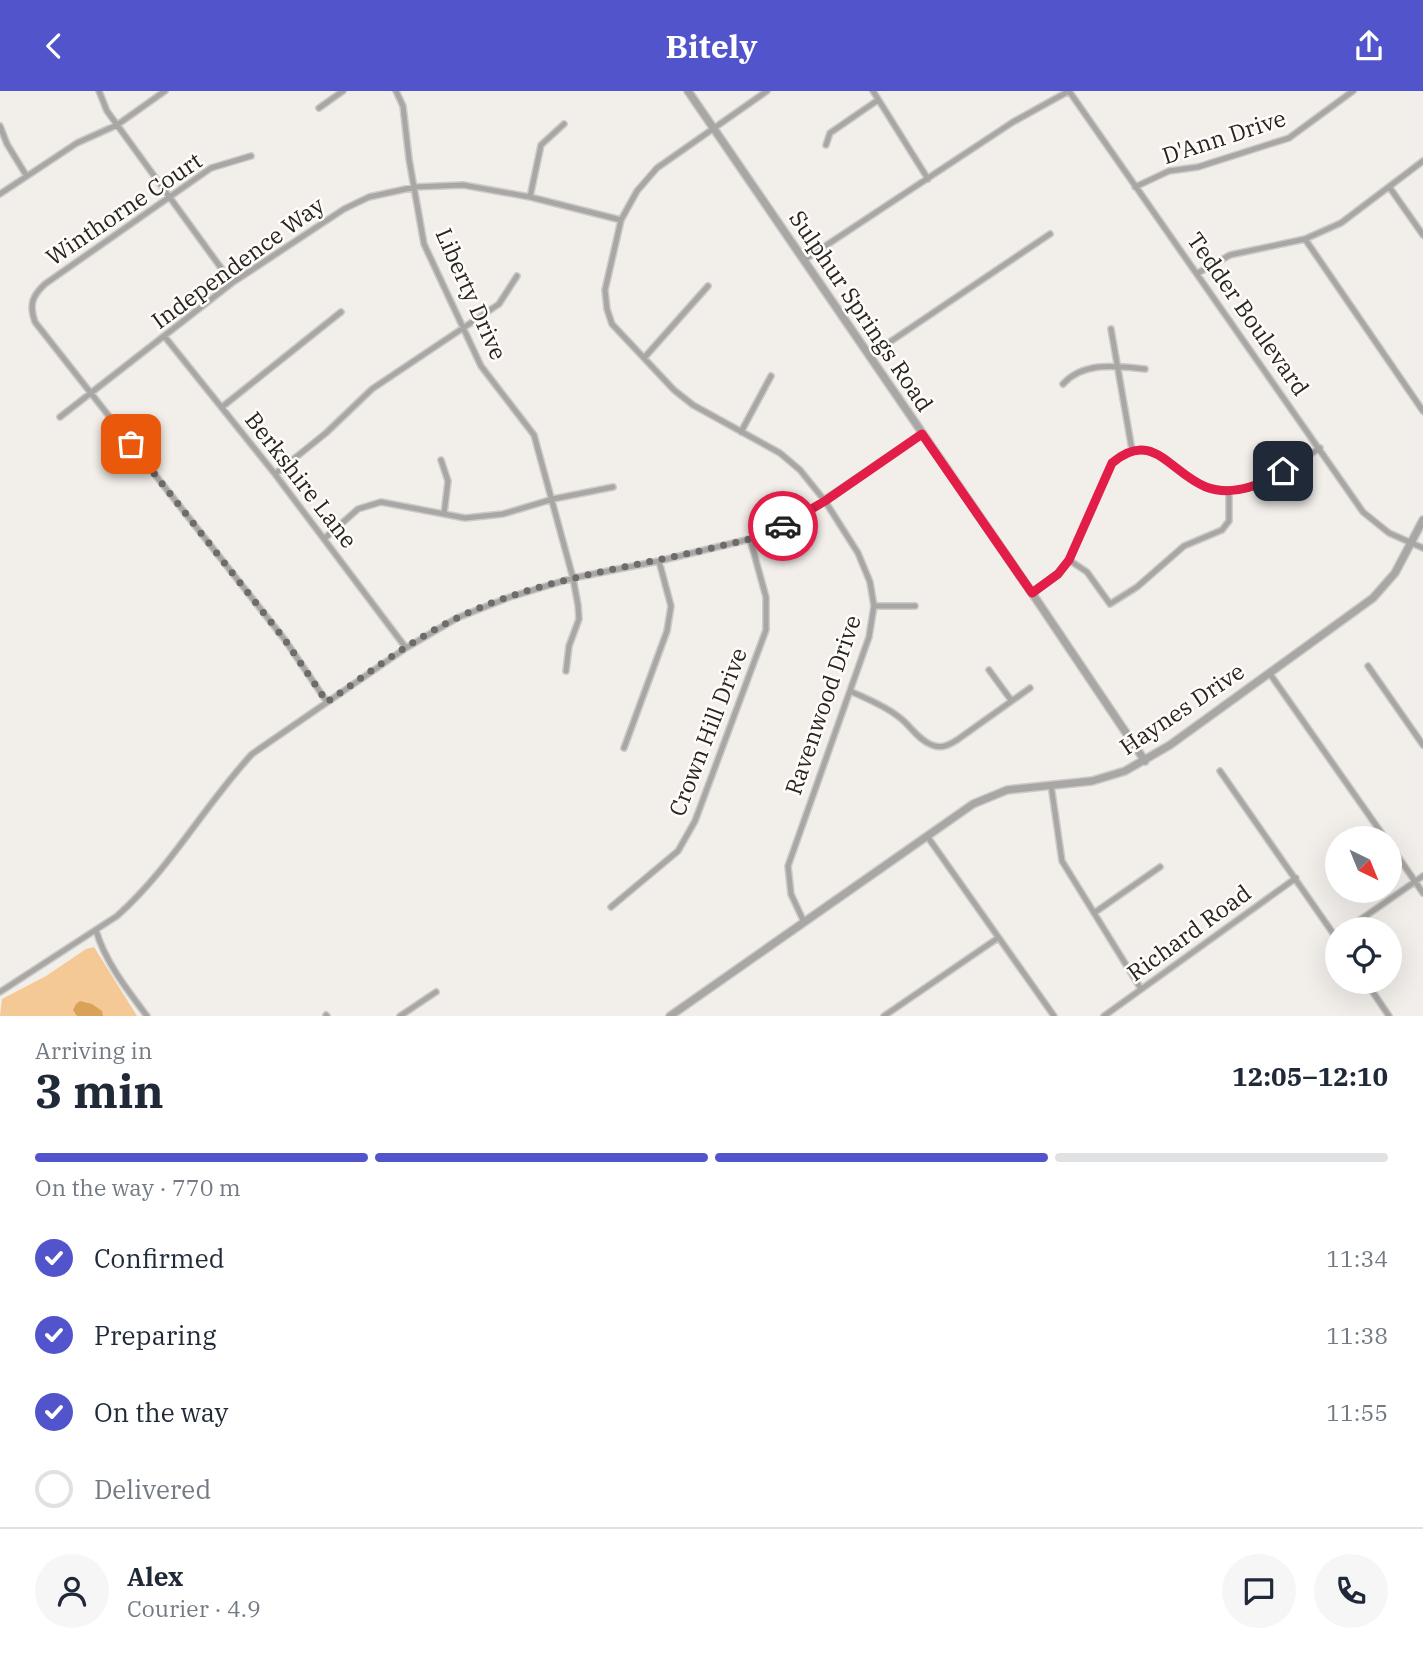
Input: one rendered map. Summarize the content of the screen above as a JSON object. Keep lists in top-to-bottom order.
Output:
{
  "streets": {
    "street": [
      "D'Ann Drive",
      "Winthorne Court",
      "Independence Way",
      "Liberty Drive",
      "Sulphur Springs Road",
      "Tedder Boulevard",
      "Berkshire Lane",
      "Ravenwood Drive",
      "Haynes Drive",
      "Crown Hill Drive",
      "Richard Road"
    ]
  },
  "crossings": [
    ["D'Ann Drive", "Tedder Boulevard"],
    ["Winthorne Court", "Independence Way"],
    ["Independence Way", "Liberty Drive"],
    ["Independence Way", "Berkshire Lane"],
    ["Independence Way", "Ravenwood Drive"],
    ["Sulphur Springs Road", "Ravenwood Drive"],
    ["Sulphur Springs Road", "Haynes Drive"],
    ["Tedder Boulevard", "Haynes Drive"],
    ["Ravenwood Drive", "Haynes Drive"]
  ],
  "north": "bottom right",
  "page": {
    "header": "Bitely",
    "heading": ["3 min", "Arriving in", "12:05–12:10"],
    "panel": ["Alex", "Courier · 4.9"],
    "bar": "On the way · 770 m",
    "list": [
      ["Confirmed", "11:34"],
      ["Preparing", "11:38"],
      ["On the way", "11:55"],
      "Delivered"
    ]
  }
}
